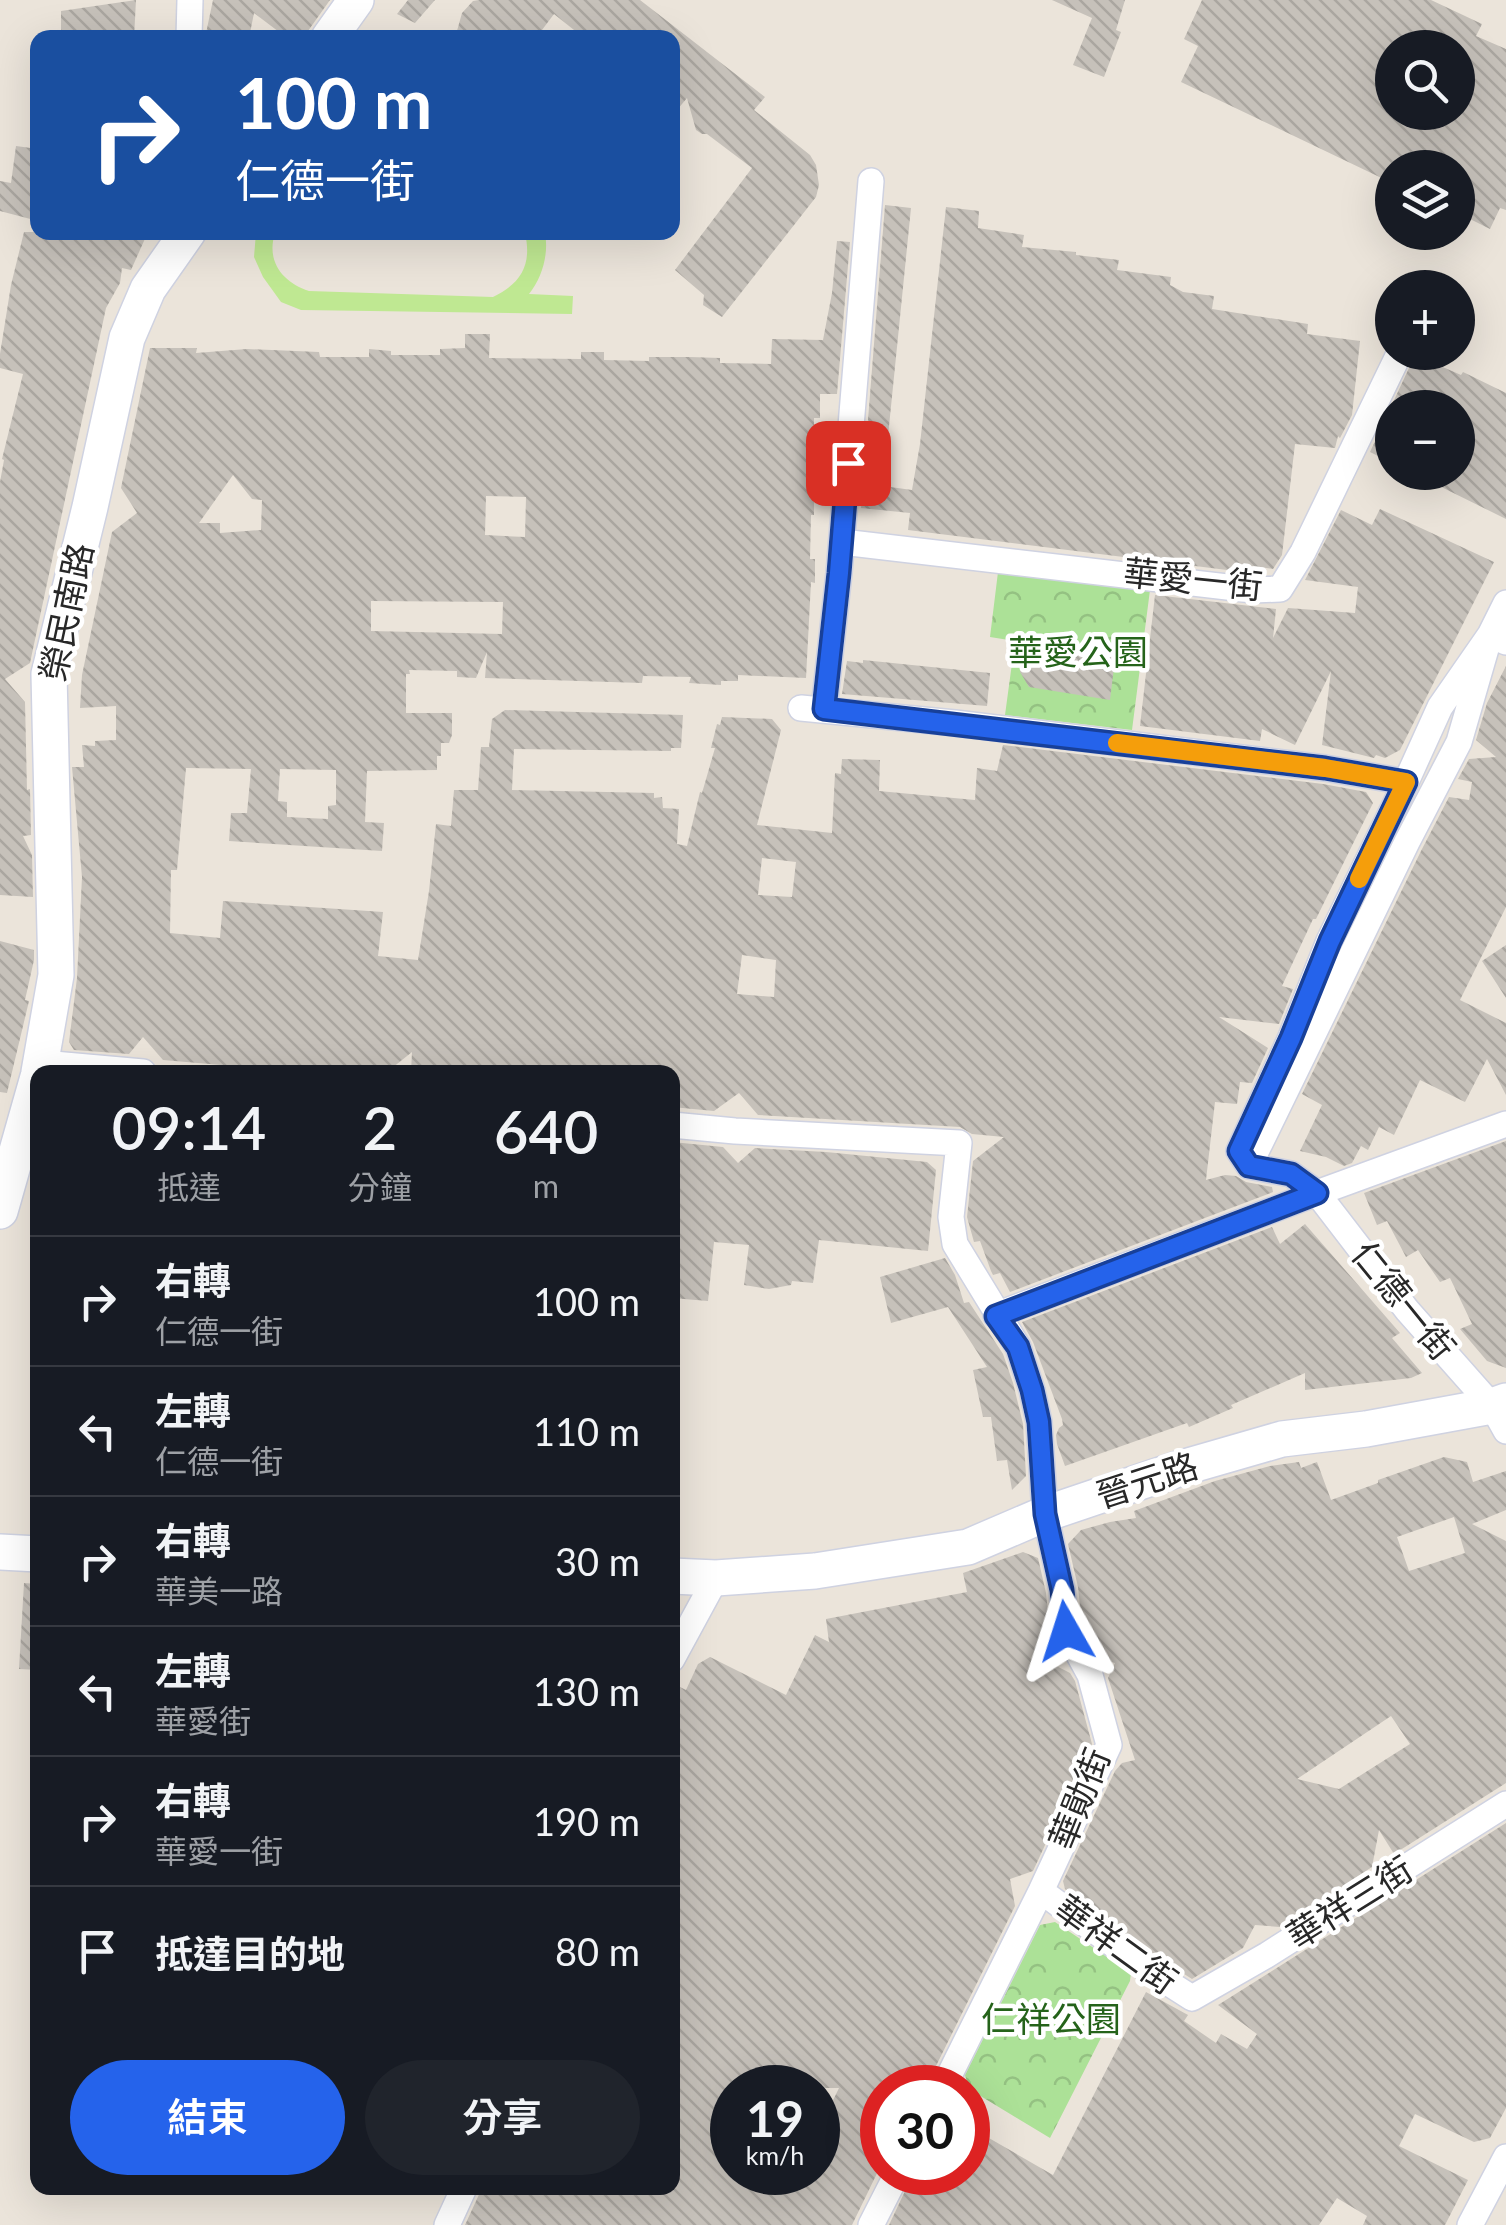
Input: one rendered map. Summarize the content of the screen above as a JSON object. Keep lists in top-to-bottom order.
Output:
{
  "streets": {
    "street": [
      "華愛一街",
      "榮民南路",
      "仁德一街",
      "晉元路",
      "華勛街",
      "華祥三街",
      "華祥二街"
    ]
  },
  "crossings": [
    ["仁德一街", "晉元路"],
    ["晉元路", "華勛街"],
    ["華勛街", "華祥二街"],
    ["華祥三街", "華祥二街"]
  ],
  "parks": ["華愛公園", "仁祥公園"],
  "page": {
    "map_buttons": ["+", "−"],
    "turn": ["100 m", "仁德一街"],
    "eta": [
      "09:14",
      "抵達",
      "2",
      "分鐘",
      "640",
      "m"
    ],
    "list": [
      {
        "name": "右轉",
        "note": "仁德一街",
        "value": "100 m"
      },
      {
        "name": "左轉",
        "note": "仁德一街",
        "value": "110 m"
      },
      {
        "name": "右轉",
        "note": "華美一路",
        "value": "30 m"
      },
      {
        "name": "左轉",
        "note": "華愛街",
        "value": "130 m"
      },
      {
        "name": "右轉",
        "note": "華愛一街",
        "value": "190 m"
      },
      {
        "name": "抵達目的地",
        "value": "80 m"
      }
    ],
    "buttons": ["結束", "分享"],
    "speed": "19 km/h",
    "limit": "30"
  }
}
